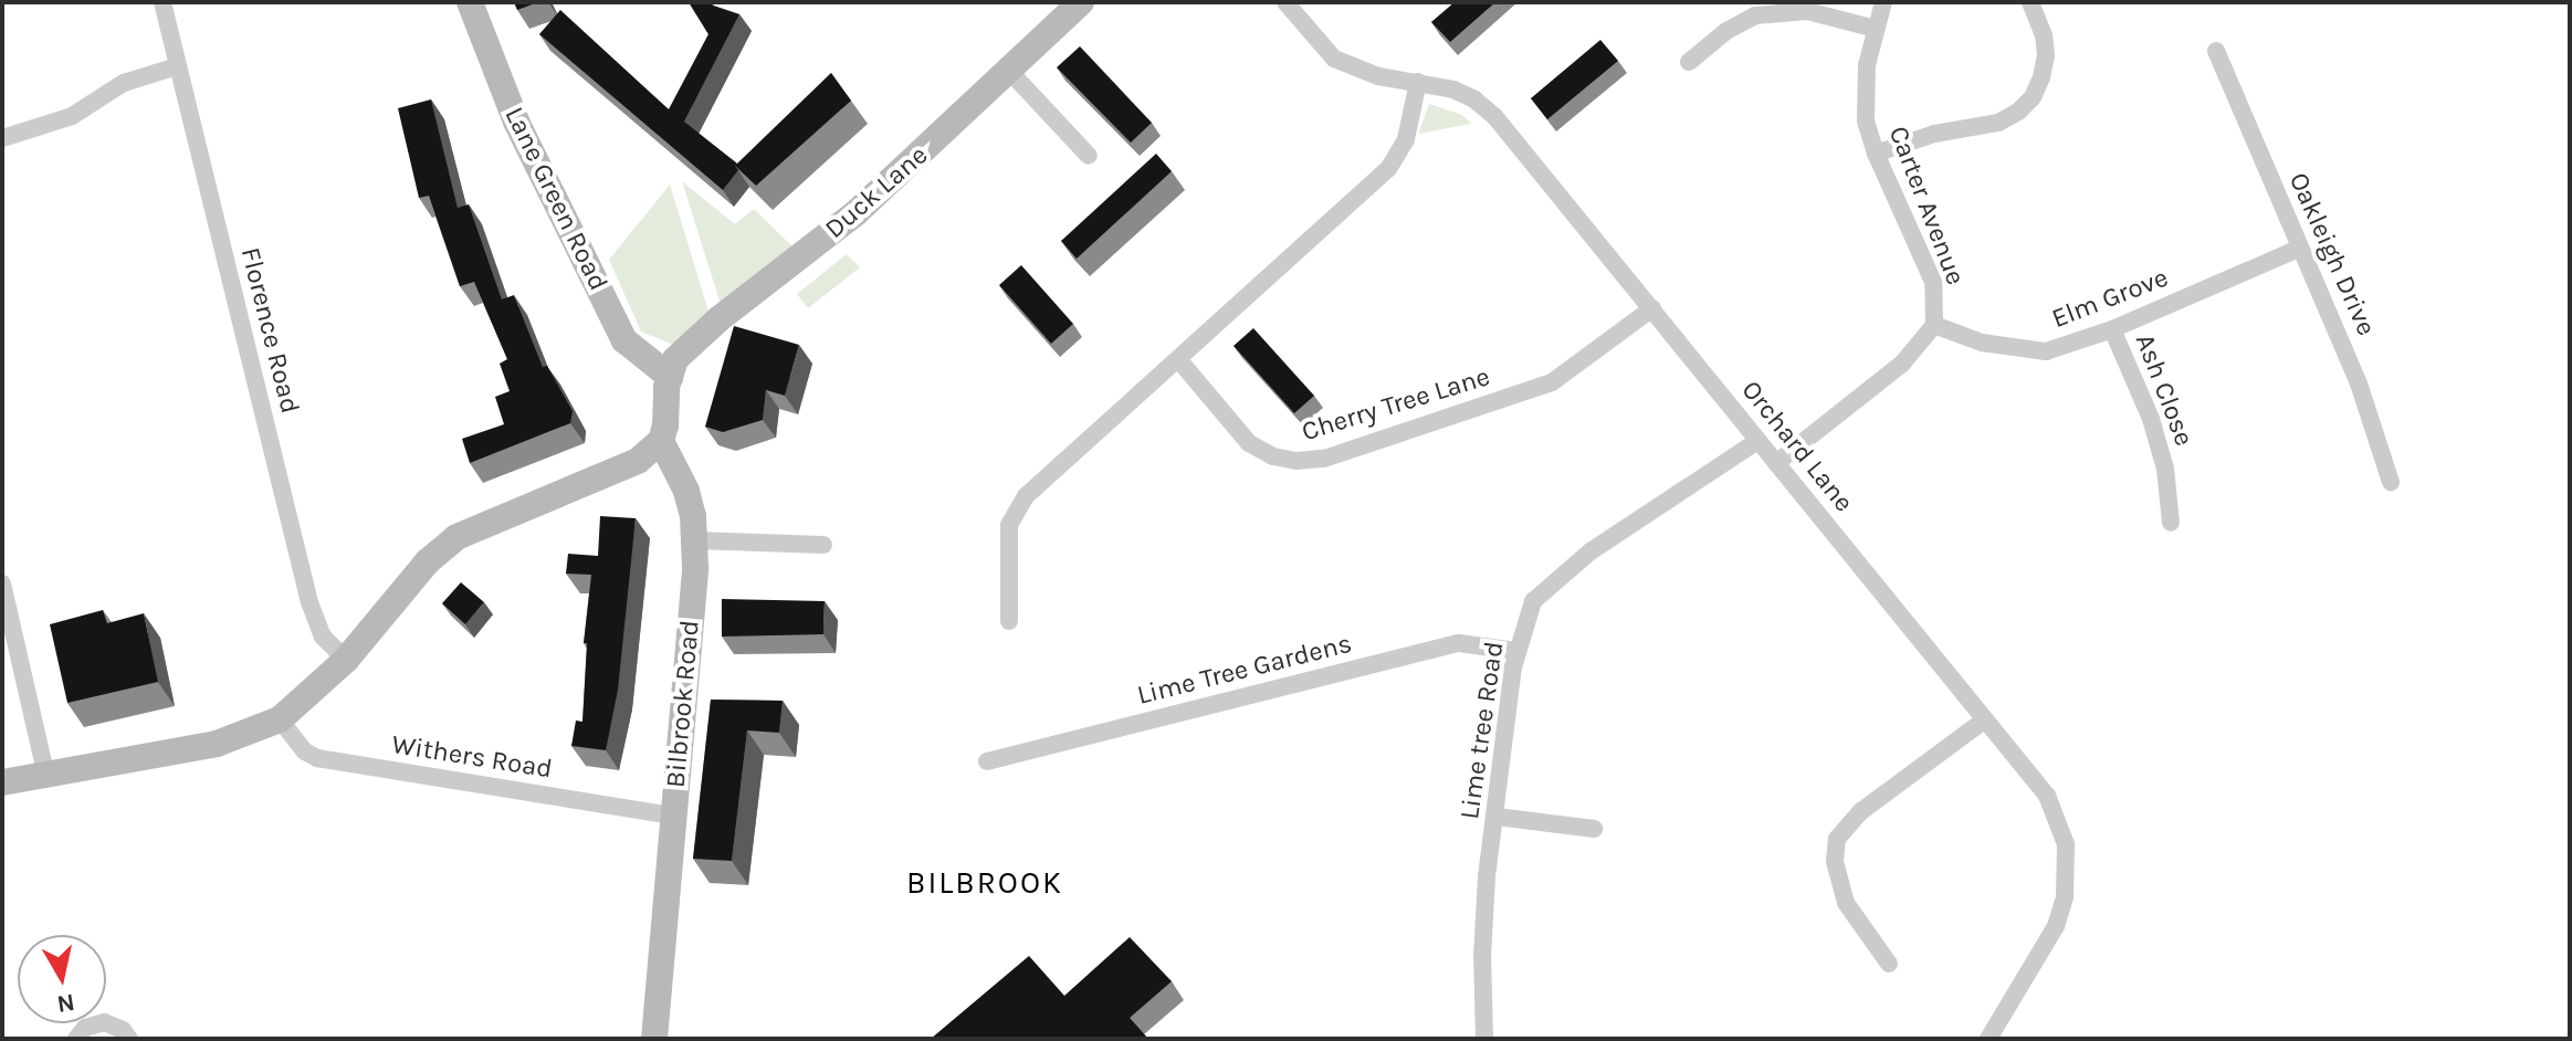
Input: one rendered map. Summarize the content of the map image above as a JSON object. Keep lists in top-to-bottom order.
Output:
{
  "streets": {
    "street": [
      "Duck Lane",
      "Lane Green Road",
      "Carter Avenue",
      "Oakleigh Drive",
      "Elm Grove",
      "Florence Road",
      "Ash Close",
      "Cherry Tree Lane",
      "Orchard Lane",
      "Lime Tree Gardens",
      "Bilbrook Road",
      "Lime tree Road",
      "Withers Road"
    ]
  },
  "crossings": [
    ["Duck Lane", "Lane Green Road"],
    ["Carter Avenue", "Elm Grove"],
    ["Carter Avenue", "Orchard Lane"],
    ["Oakleigh Drive", "Elm Grove"],
    ["Elm Grove", "Ash Close"],
    ["Cherry Tree Lane", "Orchard Lane"],
    ["Orchard Lane", "Lime tree Road"],
    ["Lime Tree Gardens", "Lime tree Road"],
    ["Bilbrook Road", "Withers Road"]
  ],
  "districts": ["BILBROOK"],
  "north": "bottom"
}
